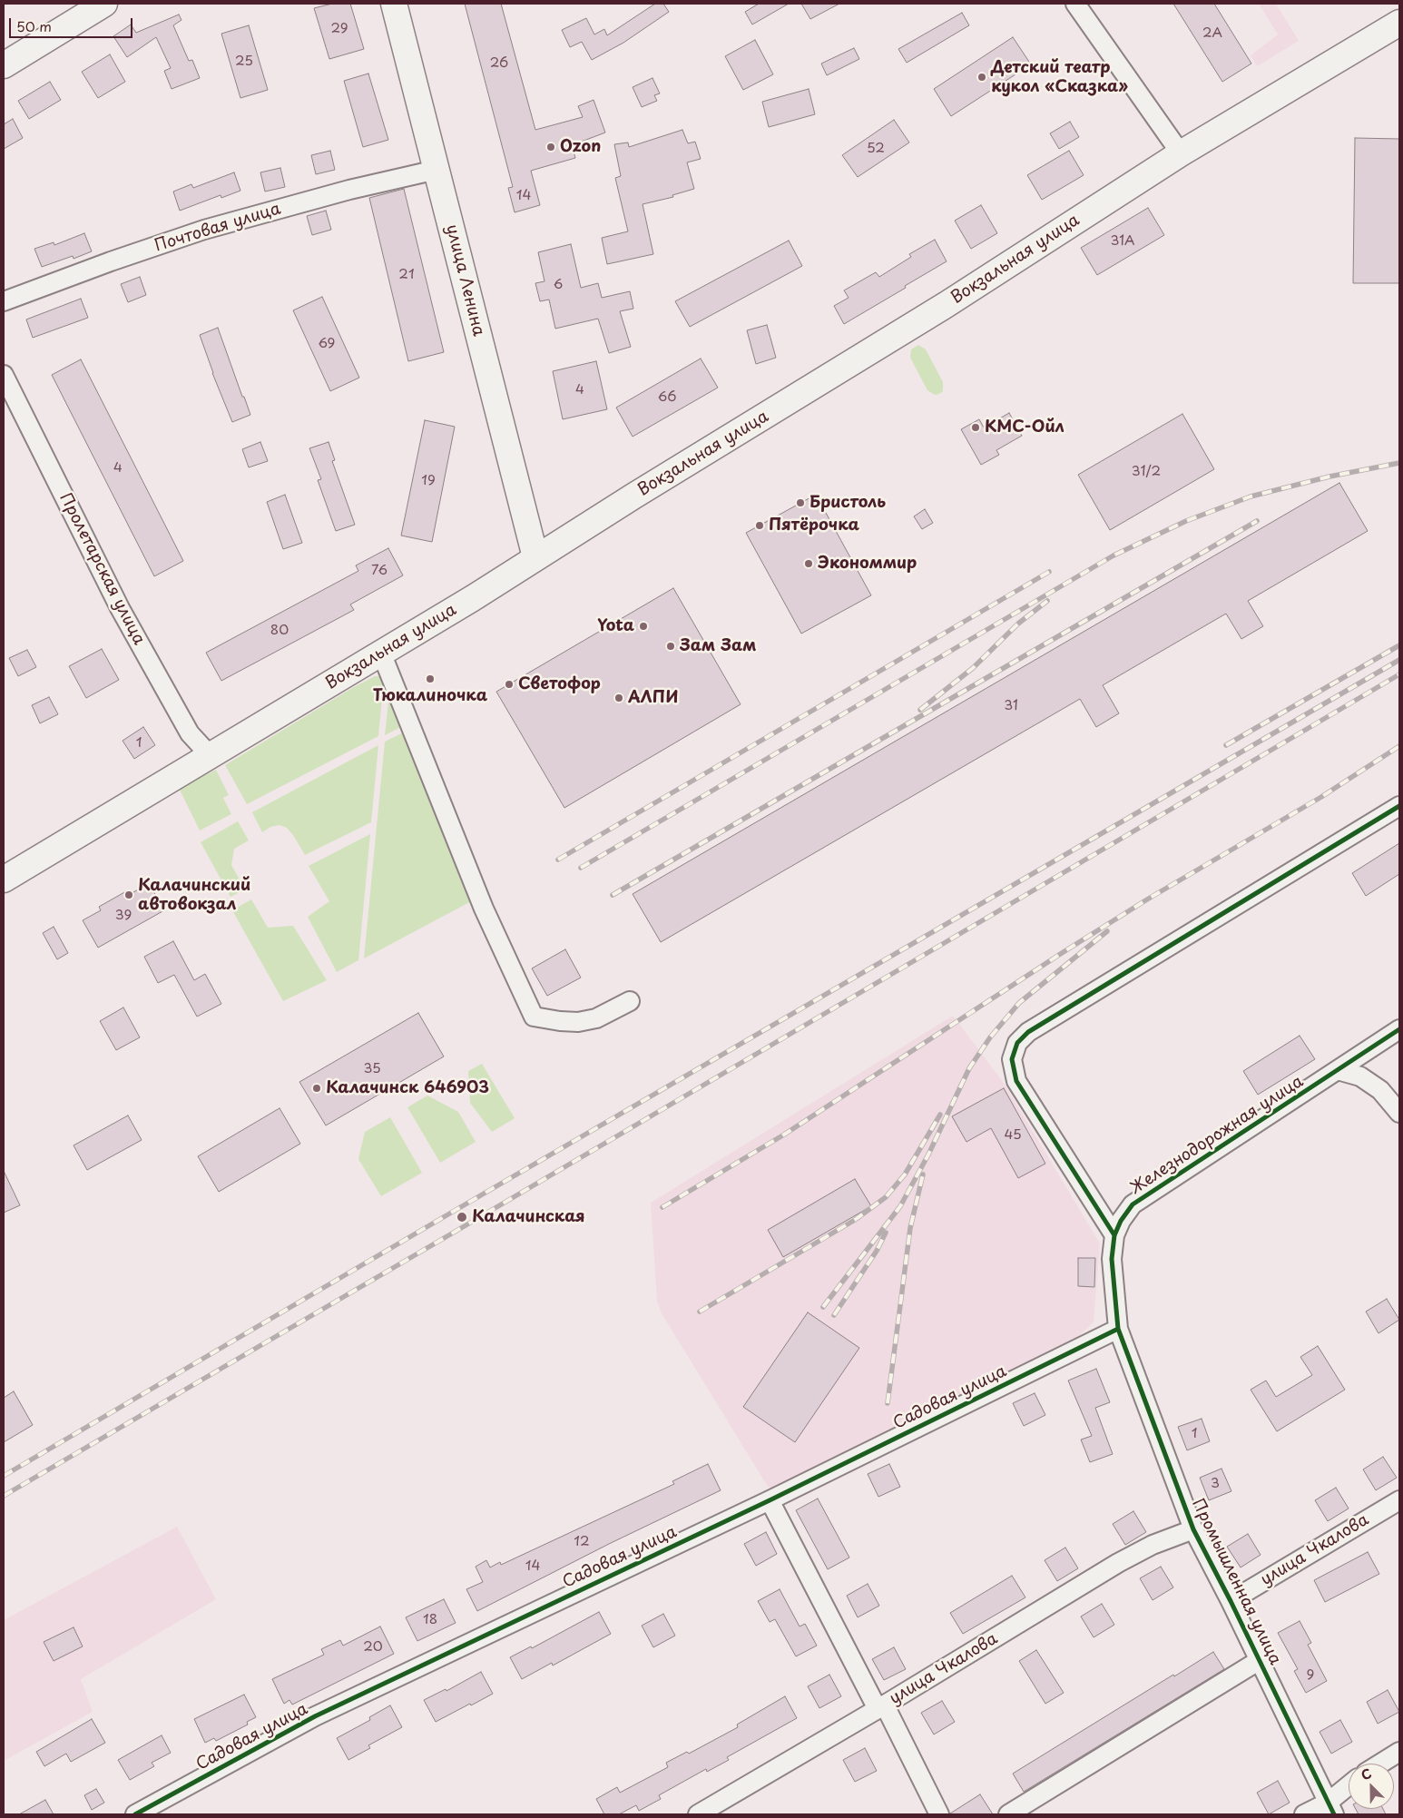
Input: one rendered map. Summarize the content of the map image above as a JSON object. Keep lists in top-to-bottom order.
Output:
{
  "streets": {
    "main road": ["Вокзальная улица", "улица Ленина"],
    "street": [
      "Почтовая улица",
      "Пролетарская улица",
      "Железнодорожная улица",
      "Садовая улица",
      "улица Чкалова",
      "Промышленная улица"
    ]
  },
  "crossings": [
    ["Почтовая улица", "улица Ленина"],
    ["Вокзальная улица", "улица Ленина"],
    ["Вокзальная улица", "Пролетарская улица"],
    ["Железнодорожная улица", "Садовая улица"],
    ["Железнодорожная улица", "Промышленная улица"],
    ["Садовая улица", "Промышленная улица"],
    ["улица Чкалова", "Промышленная улица"]
  ],
  "places": [
    "Детский театр кукол «Сказка»",
    "Ozon",
    "КМС-Ойл",
    "Бристоль",
    "Пятёрочка",
    "Экономмир",
    "Yota",
    "Зам Зам",
    "Тюкалиночка",
    "Светофор",
    "АЛПИ",
    "Калачинский автовокзал",
    "Калачинск 646903",
    "Калачинская"
  ],
  "house_numbers": [
    "29",
    "2А",
    "25",
    "26",
    "52",
    "14",
    "31А",
    "21",
    "6",
    "69",
    "4",
    "66",
    "4",
    "31/2",
    "19",
    "76",
    "80",
    "31",
    "1",
    "39",
    "35",
    "45",
    "1",
    "3",
    "12",
    "14",
    "18",
    "20",
    "9"
  ],
  "scale_bar": "50 m",
  "north": "top left"
}
